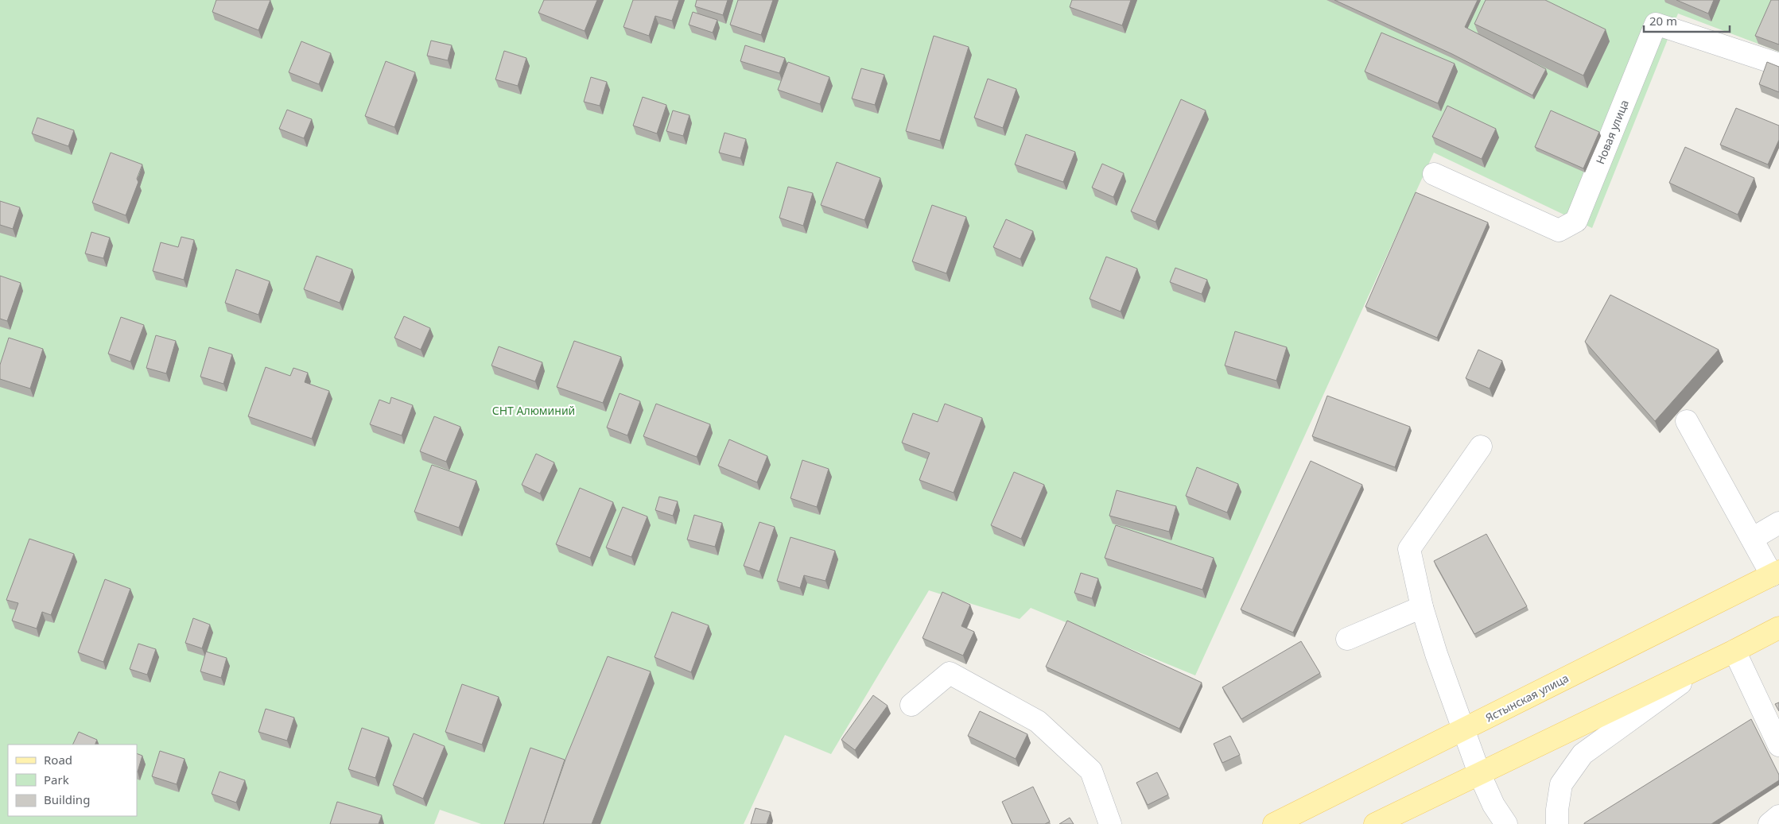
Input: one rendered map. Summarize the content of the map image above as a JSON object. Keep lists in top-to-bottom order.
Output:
{
  "streets": {
    "main road": ["Ястынская улица"],
    "street": ["Новая улица"]
  },
  "parks": ["СНТ Алюминий"],
  "legend": ["Road", "Park", "Building"],
  "scale_bar": "20 m"
}
